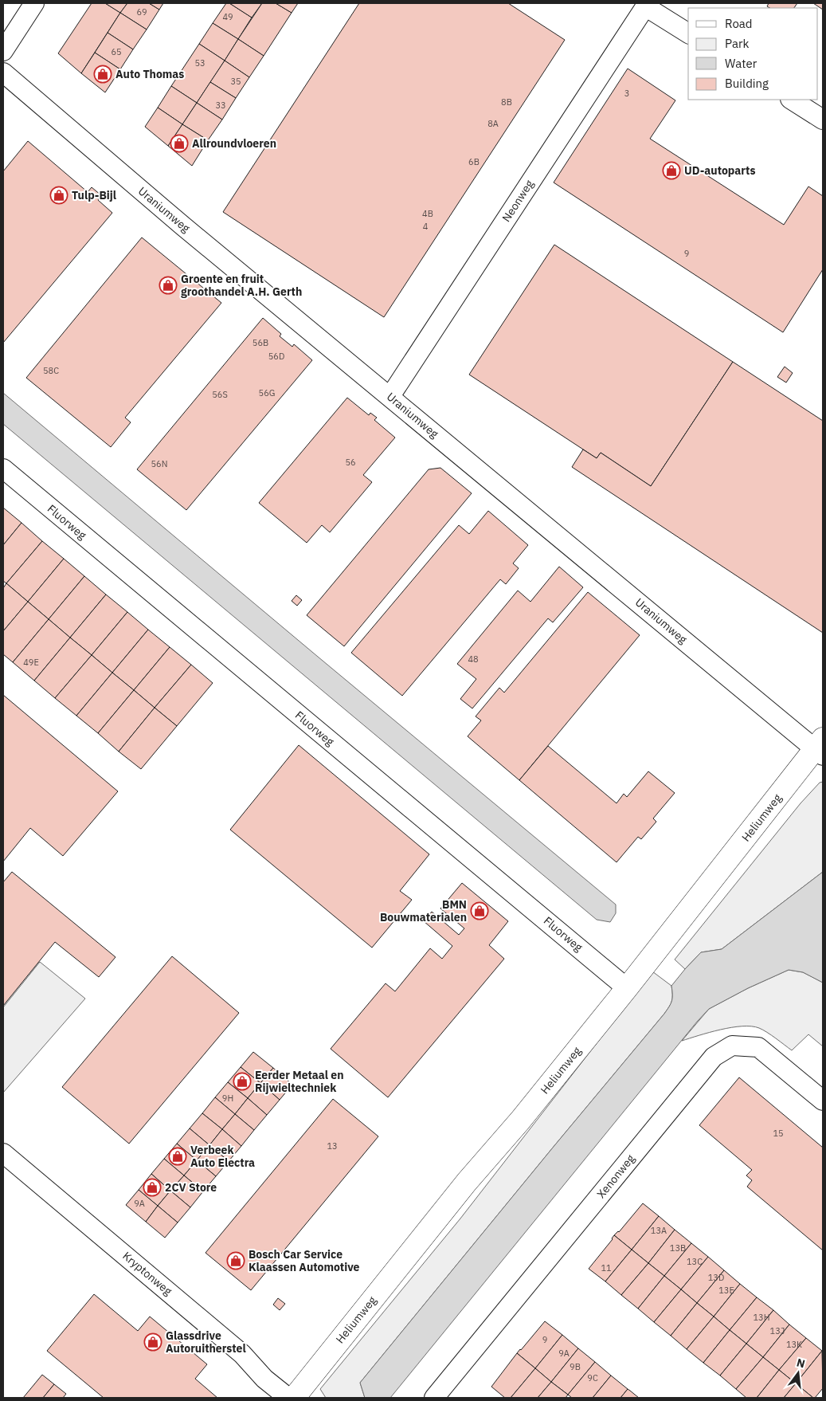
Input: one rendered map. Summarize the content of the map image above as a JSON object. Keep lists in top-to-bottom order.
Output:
{
  "streets": {
    "street": [
      "Neonweg",
      "Uraniumweg",
      "Fluorweg",
      "Heliumweg",
      "Xenonweg",
      "Kryptonweg"
    ]
  },
  "crossings": [
    ["Neonweg", "Uraniumweg"],
    ["Uraniumweg", "Heliumweg"],
    ["Fluorweg", "Heliumweg"]
  ],
  "places": {
    "shop": [
      "Auto Thomas",
      "Allroundvloeren",
      "UD-autoparts",
      "Tulp-Bijl",
      "Groente en fruit groothandel A.H. Gerth",
      "BMN Bouwmaterialen",
      "Eerder Metaal en Rijwieltechniek",
      "Verbeek Auto Electra",
      "2CV Store",
      "Bosch Car Service Klaassen Automotive",
      "Glassdrive Autoruitherstel"
    ]
  },
  "house_numbers": [
    "69",
    "49",
    "65",
    "53",
    "35",
    "3",
    "8B",
    "33",
    "8A",
    "6B",
    "4B",
    "4",
    "9",
    "56B",
    "56D",
    "58C",
    "56G",
    "56S",
    "56",
    "56N",
    "48",
    "49E",
    "9H",
    "15",
    "13",
    "9A",
    "13A",
    "13B",
    "13C",
    "11",
    "13D",
    "13E",
    "13H",
    "13J",
    "9",
    "13K",
    "9A",
    "9B",
    "9C"
  ],
  "legend": [
    "Road",
    "Park",
    "Water",
    "Building"
  ],
  "north": "top"
}
